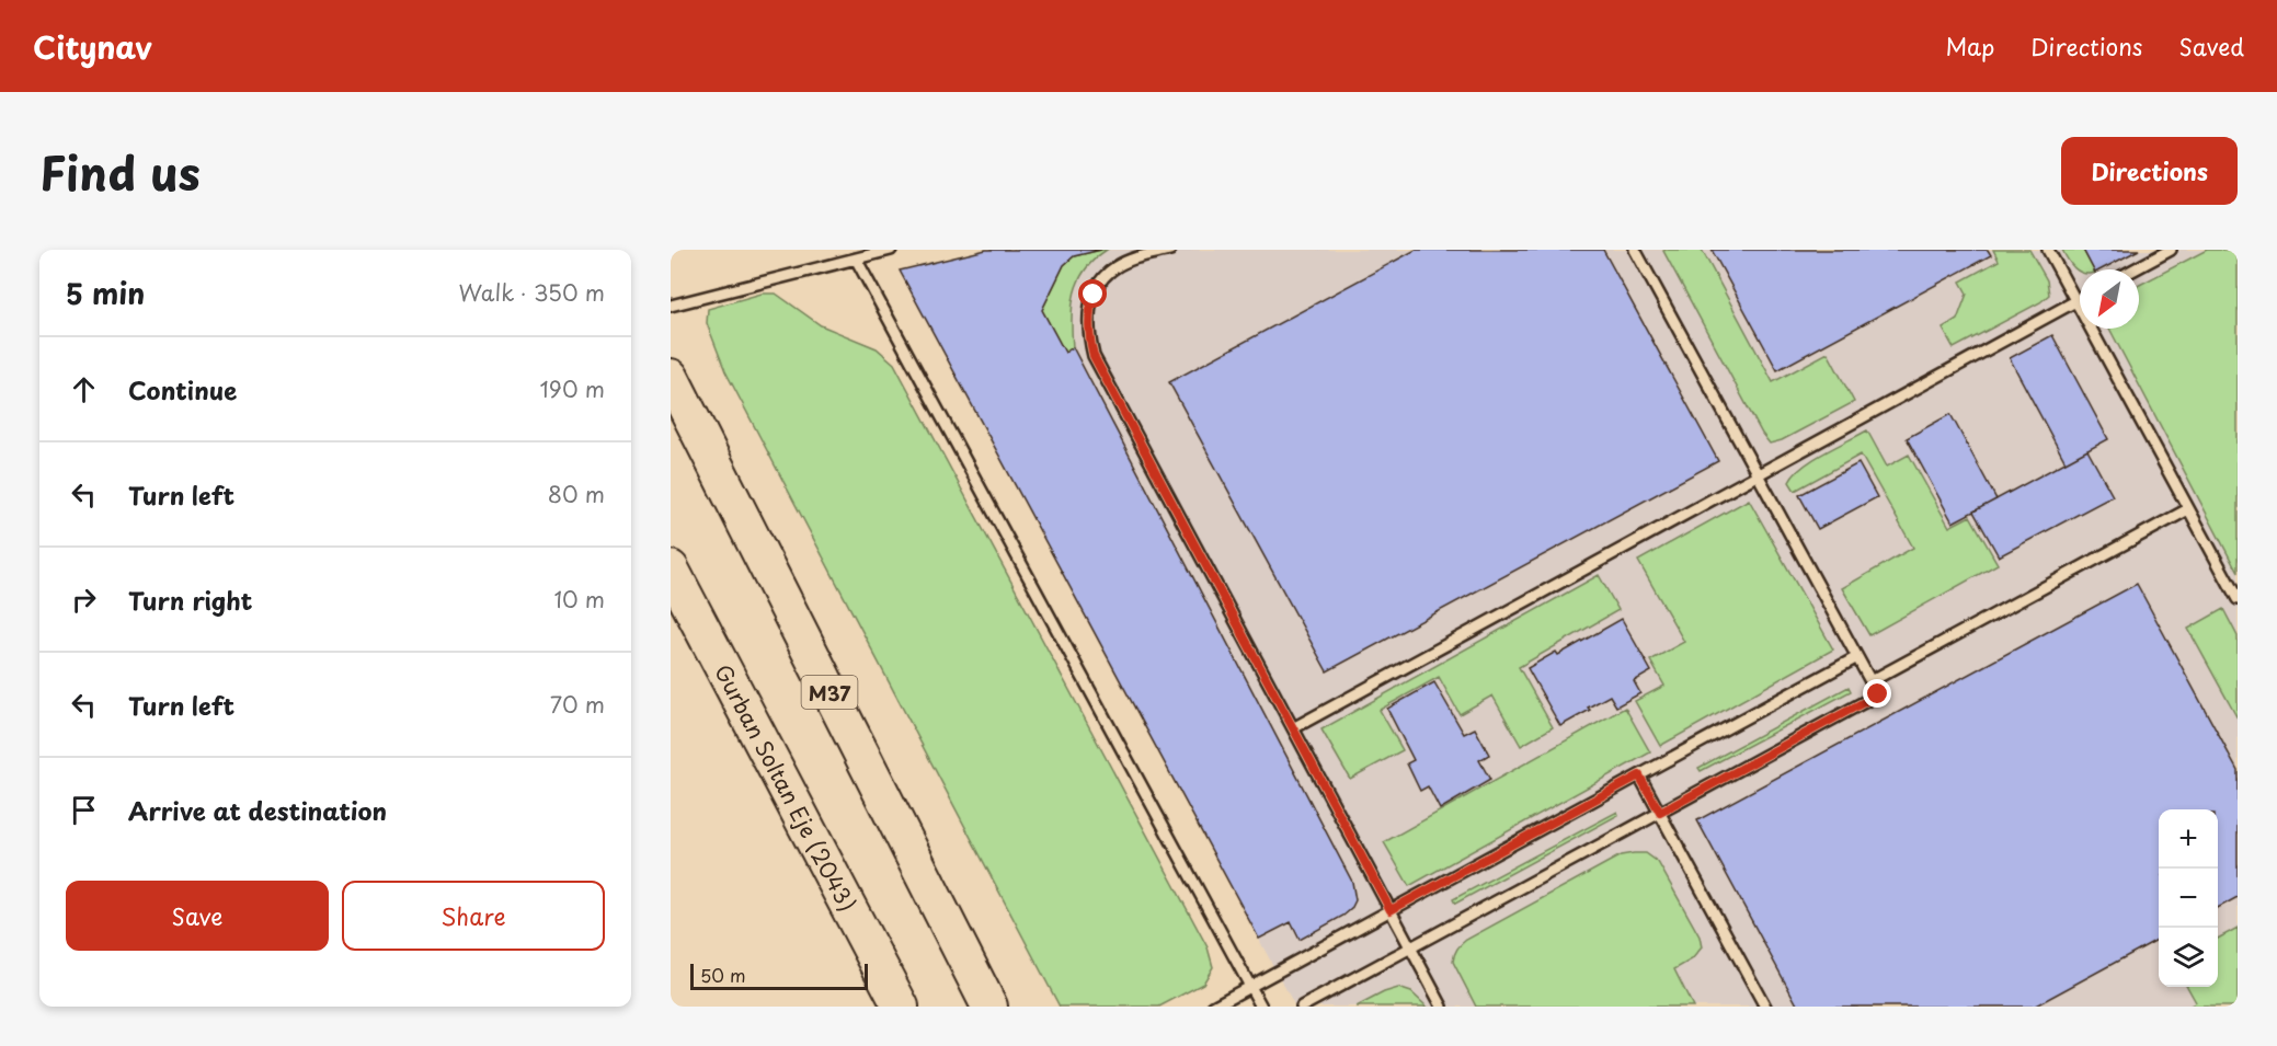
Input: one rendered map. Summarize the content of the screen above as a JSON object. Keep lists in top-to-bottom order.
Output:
{
  "streets": {
    "highway": ["M37", "Gurban Soltan Eje (2043)"]
  },
  "scale_bar": "50 m",
  "north": "bottom left",
  "page": {
    "header": "Citynav",
    "nav": ["Map", "Directions", "Saved"],
    "title": "Find us",
    "buttons": [
      "Directions",
      ["Save", "Share"]
    ],
    "heading": ["5 min", "Walk · 350 m"],
    "list": [
      ["Continue", "190 m"],
      ["Turn left", "80 m"],
      ["Turn right", "10 m"],
      ["Turn left", "70 m"],
      "Arrive at destination"
    ],
    "map_buttons": ["+", "−"],
    "scale": "50 m"
  }
}
